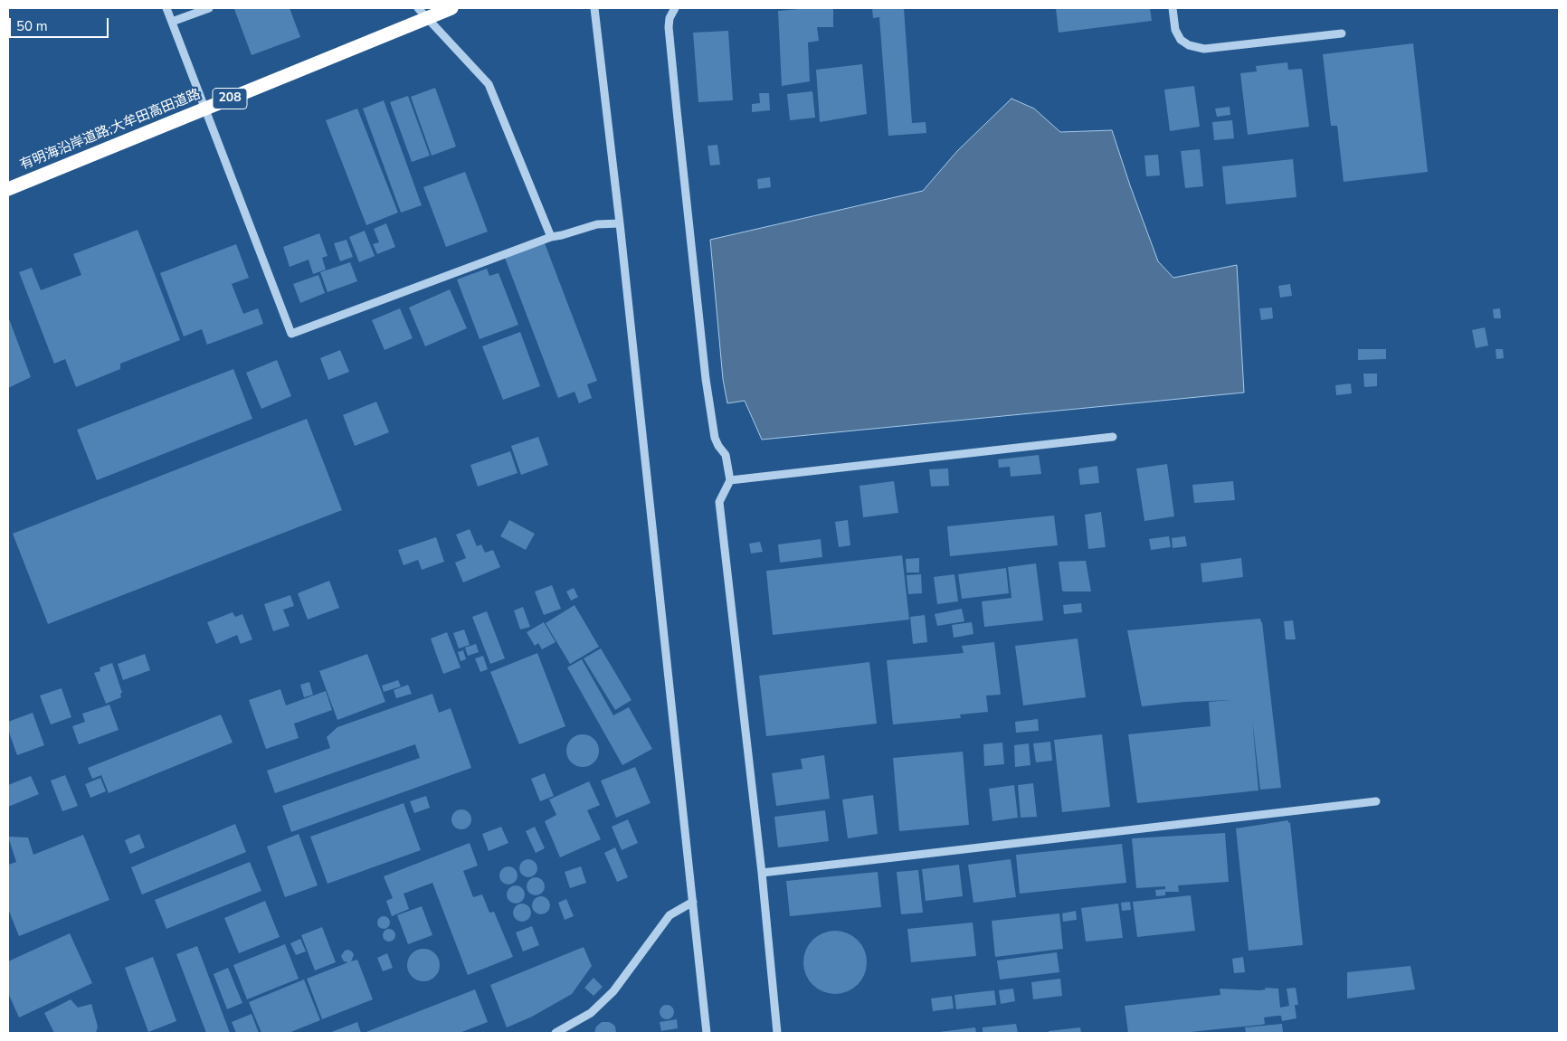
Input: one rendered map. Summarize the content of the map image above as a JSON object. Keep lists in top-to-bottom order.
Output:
{
  "streets": {
    "highway": ["208", "有明海沿岸道路;大牟田高田道路"]
  },
  "scale_bar": "50 m"
}
